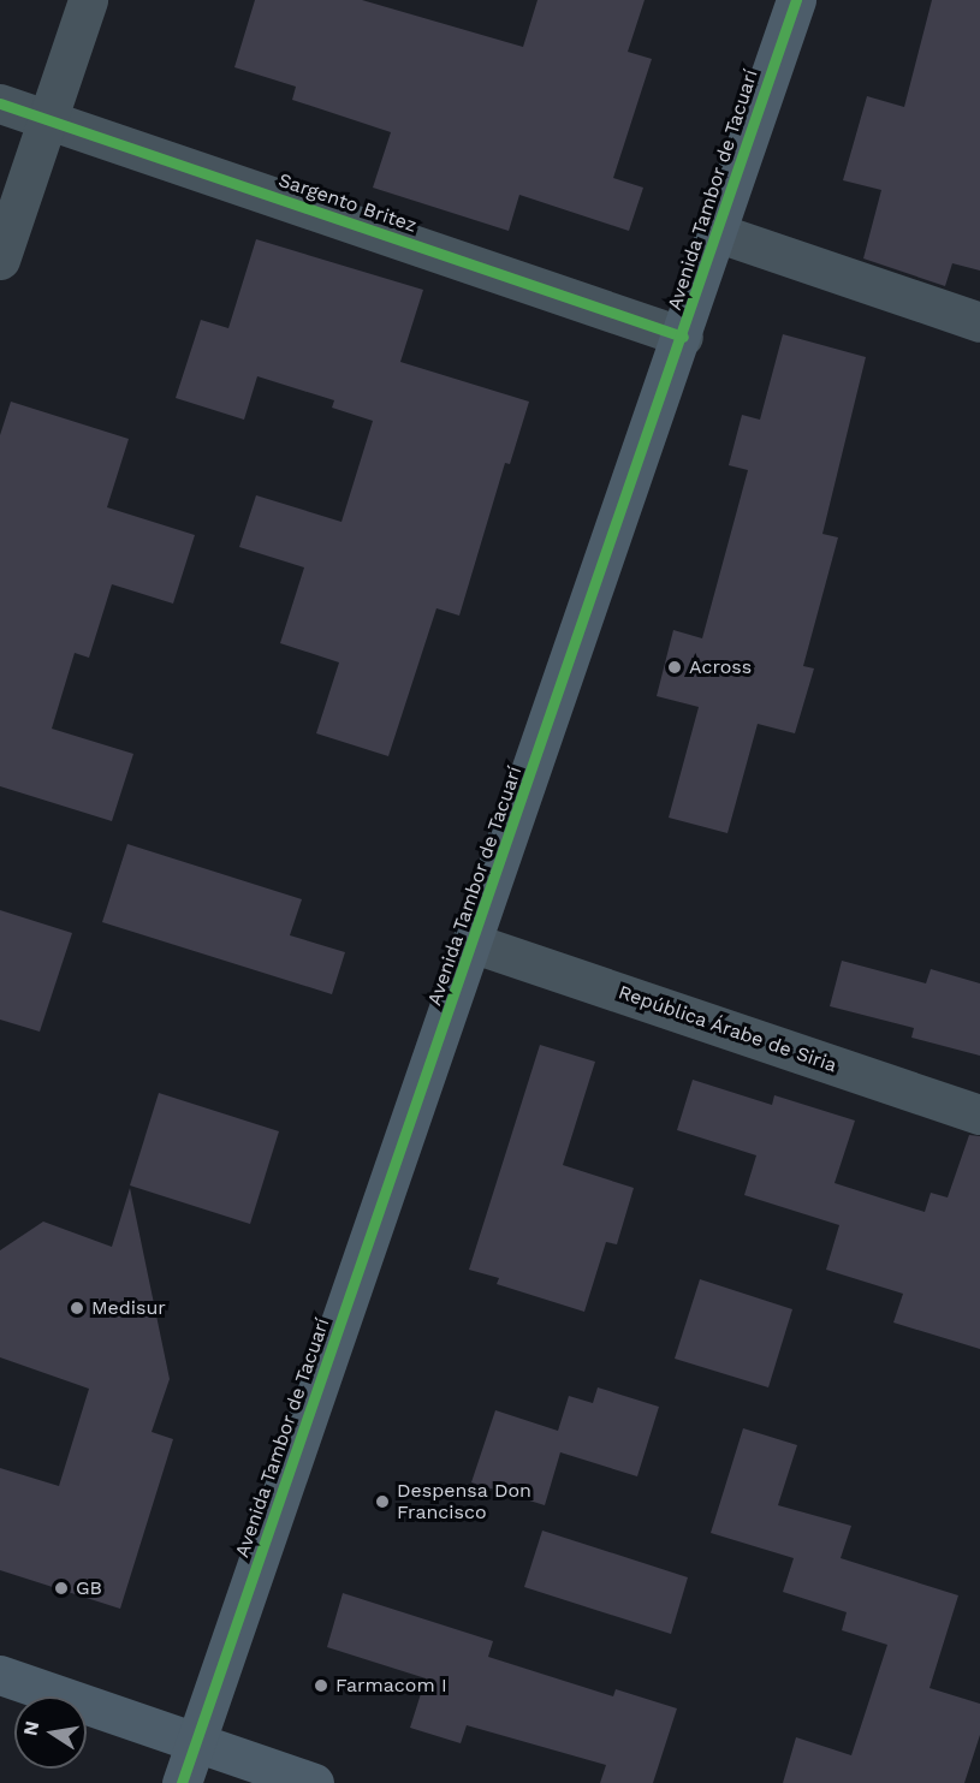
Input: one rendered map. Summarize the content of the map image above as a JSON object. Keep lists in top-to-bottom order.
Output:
{
  "streets": {
    "main road": ["Avenida Tambor de Tacuarí"],
    "street": ["Sargento Britez", "República Árabe de Siria"]
  },
  "crossings": [
    ["Avenida Tambor de Tacuarí", "Sargento Britez"],
    ["Avenida Tambor de Tacuarí", "República Árabe de Siria"]
  ],
  "places": [
    "Across",
    "Medisur",
    "Despensa Don Francisco",
    "GB",
    "Farmacom I"
  ],
  "north": "left"
}
